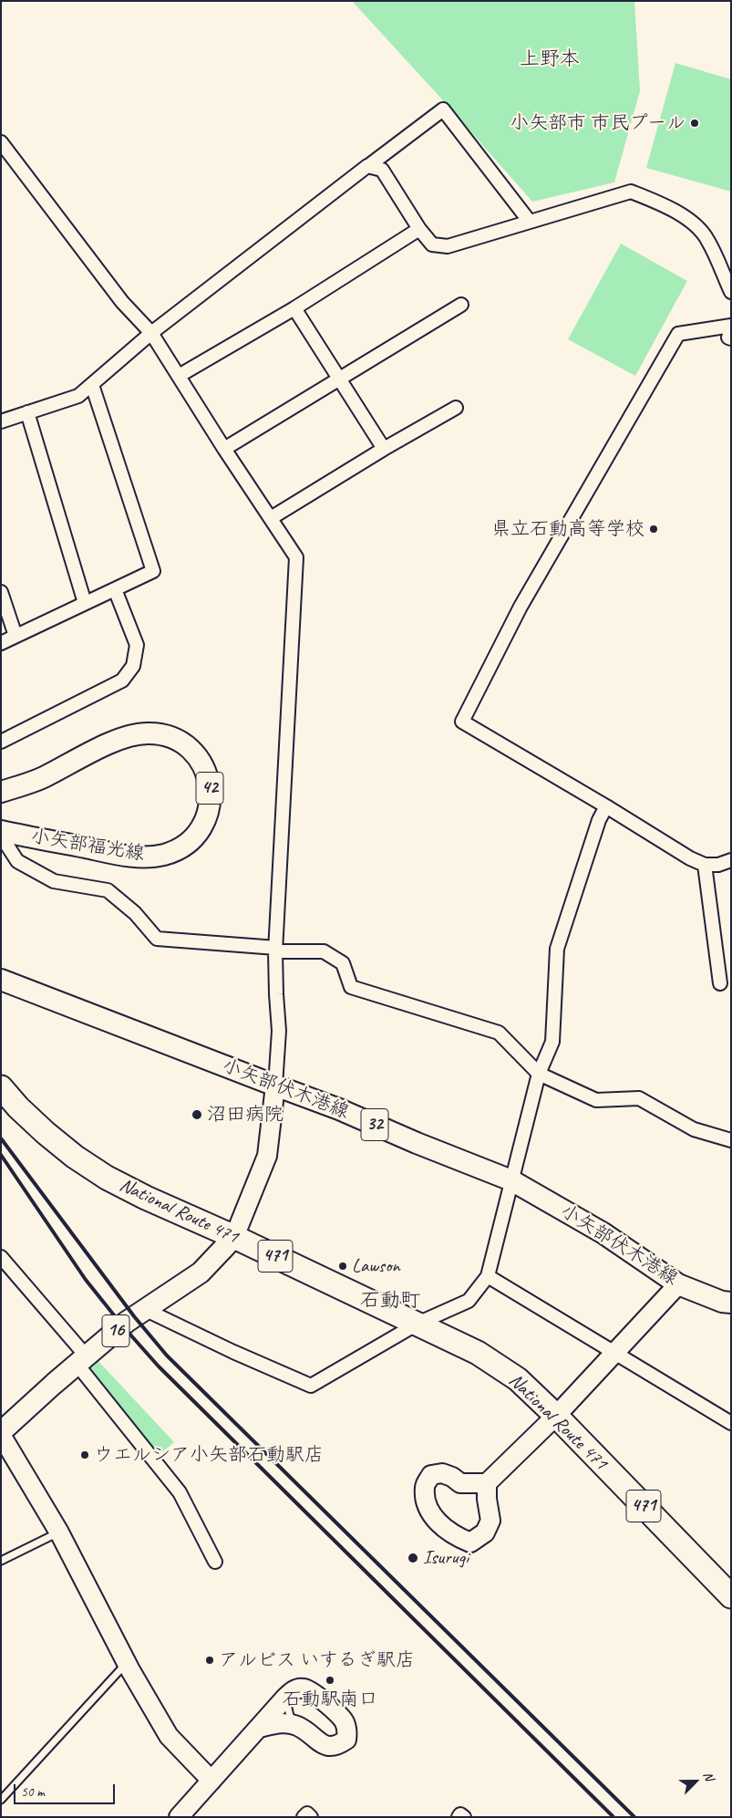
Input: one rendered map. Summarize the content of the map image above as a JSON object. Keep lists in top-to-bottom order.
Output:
{
  "streets": {
    "highway": ["National Route 471", "471"],
    "main road": [
      "42",
      "小矢部福光線",
      "小矢部伏木港線",
      "32",
      "16"
    ]
  },
  "crossings": [
    ["National Route 471", "16"]
  ],
  "districts": ["上野本", "石動町"],
  "places": [
    "小矢部市 市民プール",
    "県立石動高等学校",
    "沼田病院",
    "Lawson",
    "ウエルシア小矢部石動駅店",
    "Isurugi",
    "アルビス いするぎ駅店",
    "石動駅南口"
  ],
  "scale_bar": "50 m",
  "north": "top right"
}
